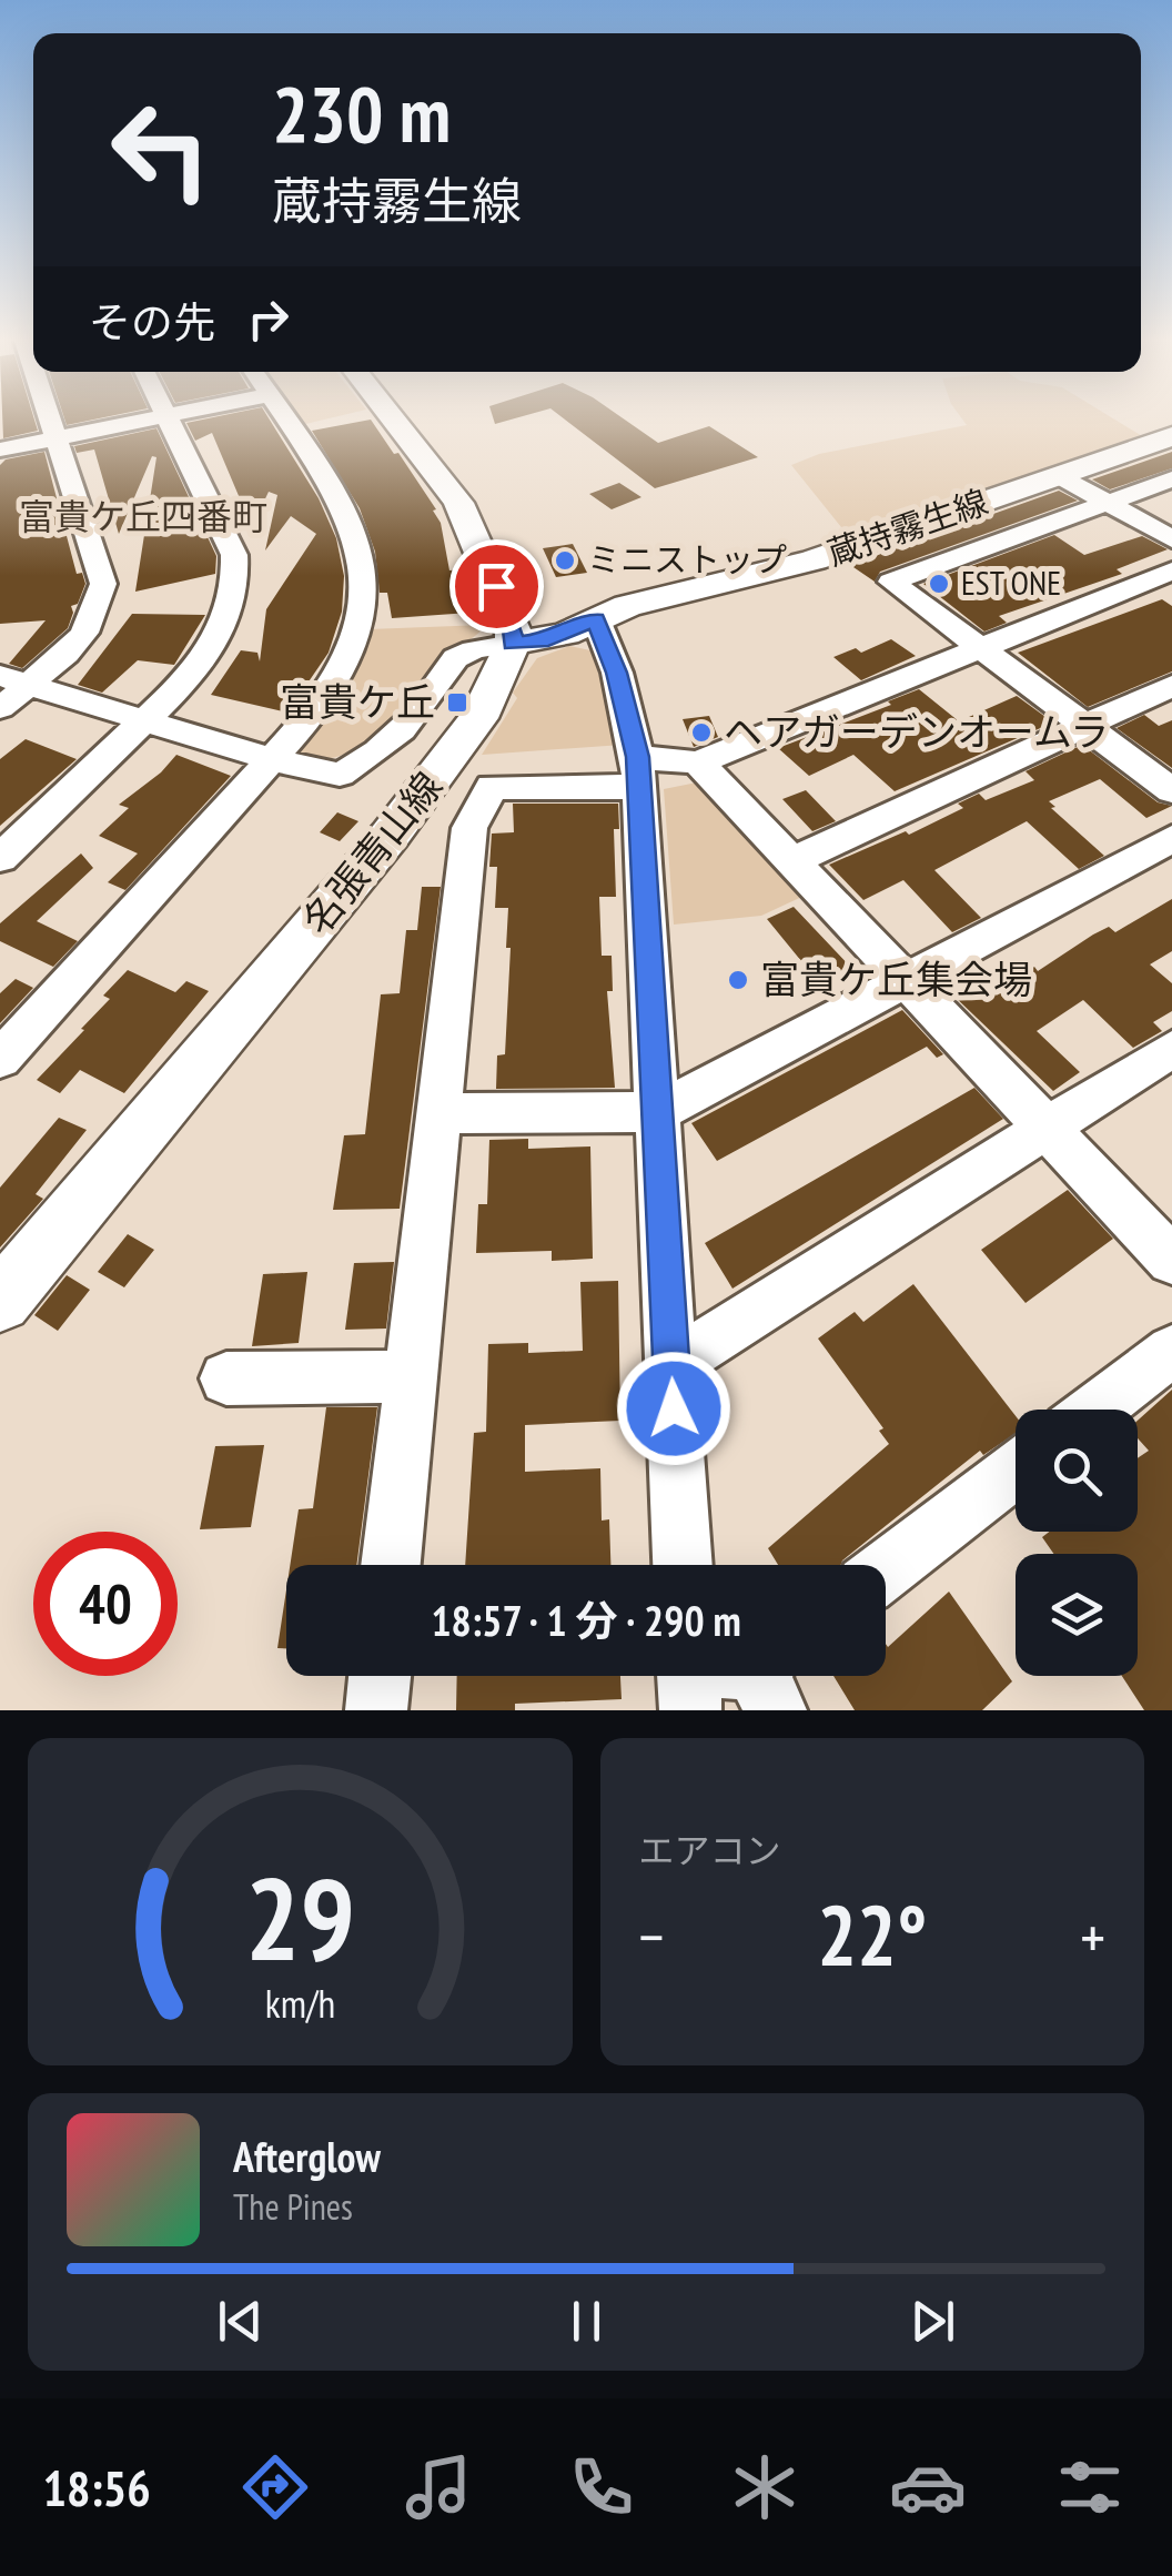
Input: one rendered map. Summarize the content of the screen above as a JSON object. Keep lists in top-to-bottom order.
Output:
{
  "streets": {
    "main road": ["蔵持霧生線", "名張青山線"]
  },
  "crossings": [
    ["蔵持霧生線", "名張青山線"]
  ],
  "districts": ["富貴ケ丘四番町"],
  "places": {
    "other": [
      "ミニストップ",
      "EST ONE",
      "ヘアガーデンオームラ",
      "富貴ケ丘集会場"
    ],
    "transit": ["富貴ケ丘"]
  },
  "page": {
    "turn": ["230 m", "蔵持霧生線"],
    "then": "その先",
    "limit": "40",
    "trip": "18:57 · 1 分 · 290 m",
    "tile": "エアコン",
    "heat": ["−", "22°", "+"],
    "song": ["Afterglow", "The Pines"],
    "tabs": "18:56",
    "gauge": ["29", "km/h"]
  }
}
